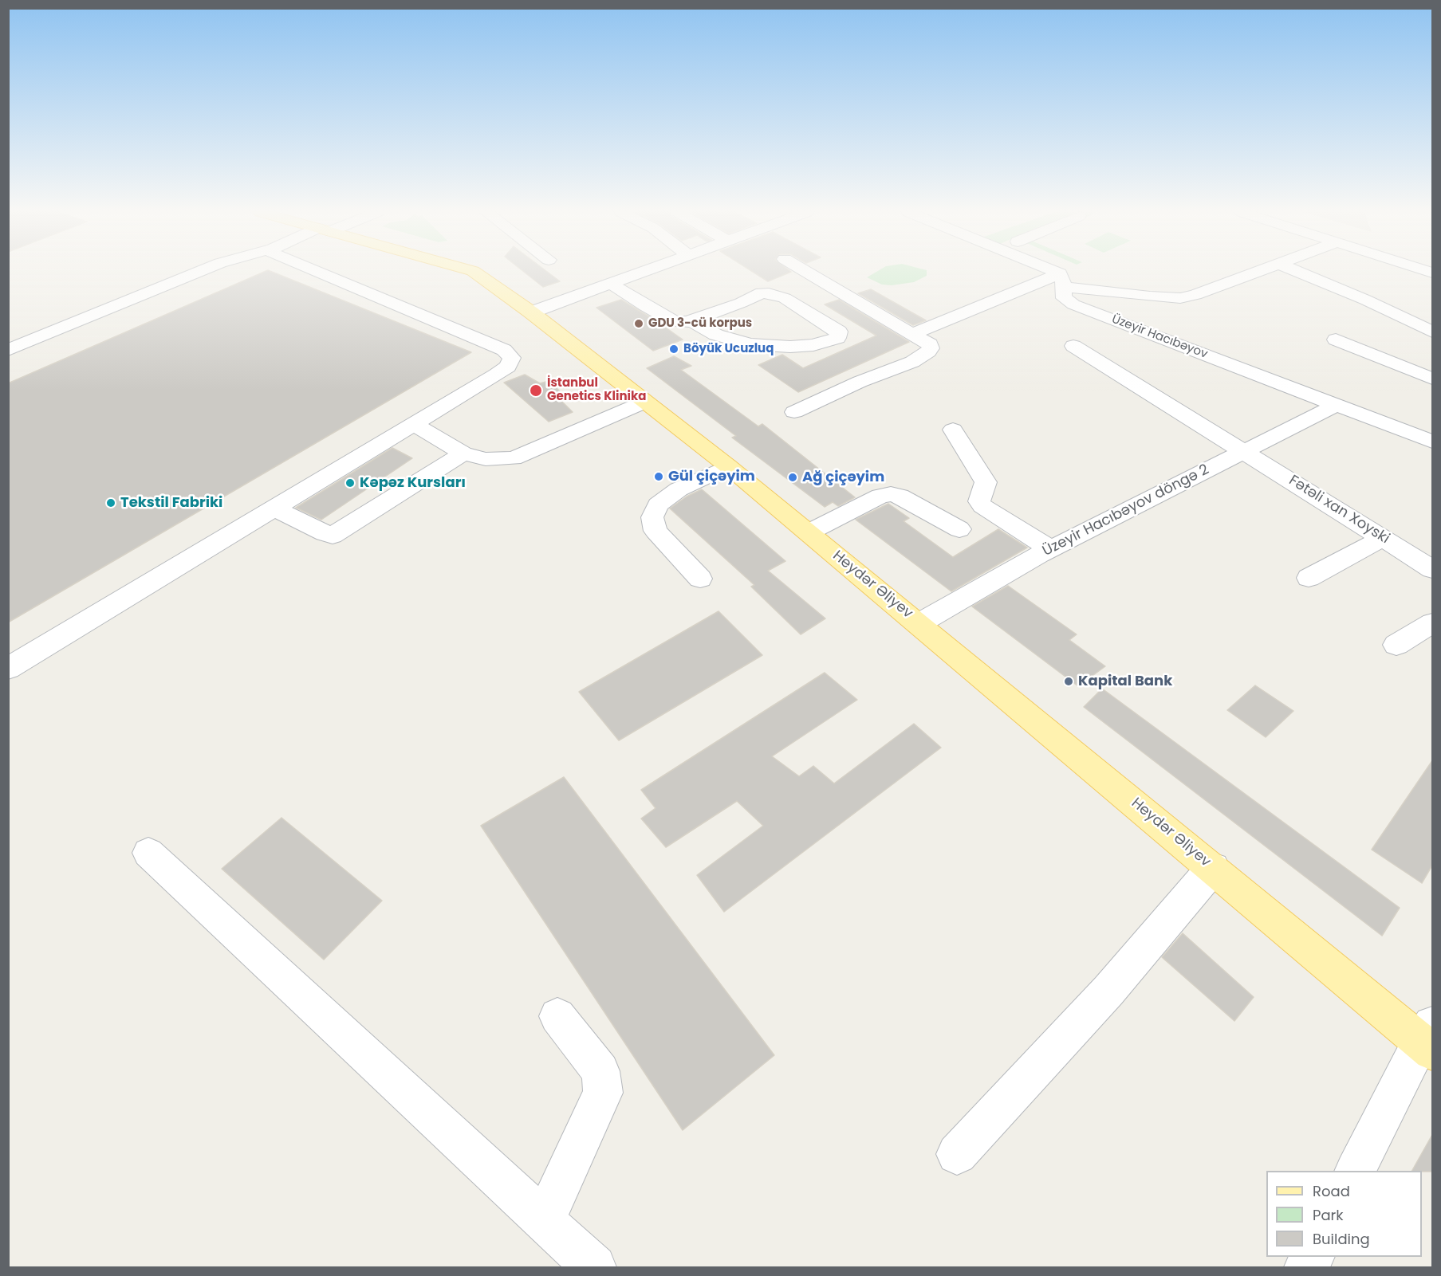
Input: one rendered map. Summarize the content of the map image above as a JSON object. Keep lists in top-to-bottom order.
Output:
{
  "streets": {
    "main road": ["Heydər Əliyev"],
    "street": ["Üzeyir Hacıbəyov", "Fətəli xan Xoyski", "Üzeyir Hacıbəyov döngə 2"]
  },
  "crossings": [
    ["Üzeyir Hacıbəyov", "Üzeyir Hacıbəyov döngə 2"],
    ["Fətəli xan Xoyski", "Üzeyir Hacıbəyov döngə 2"],
    ["Üzeyir Hacıbəyov döngə 2", "Heydər Əliyev"]
  ],
  "places": [
    "GDU 3-cü korpus",
    "Böyük Ucuzluq",
    "İstanbul Genetics Klinika",
    "Gül çiçəyim",
    "Ağ çiçəyim",
    "Kəpəz Kursları",
    "Tekstil Fabriki",
    "Kapital Bank"
  ],
  "legend": ["Road", "Park", "Building"]
}
